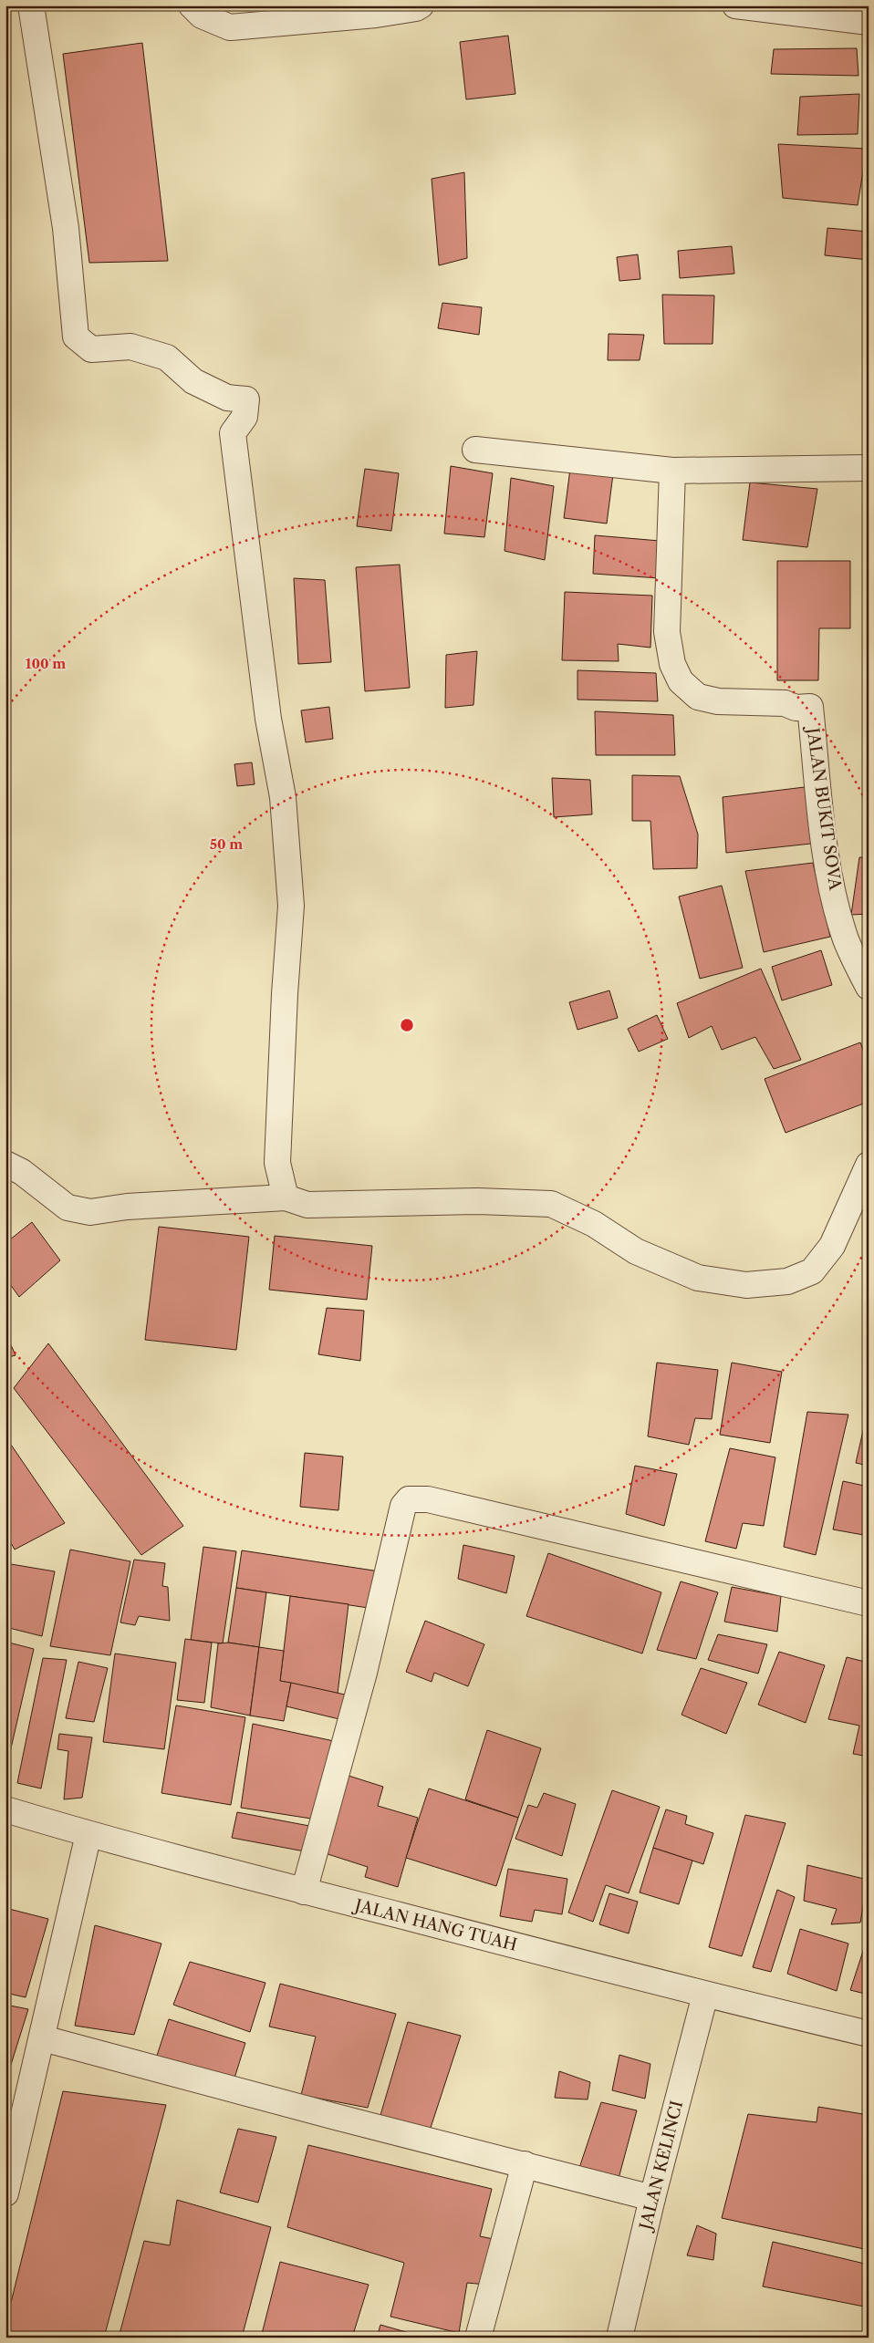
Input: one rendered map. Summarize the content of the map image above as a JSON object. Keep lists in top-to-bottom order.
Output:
{
  "streets": {
    "street": ["JALAN BUKIT SOVA", "JALAN HANG TUAH", "JALAN KELINCI"]
  },
  "crossings": [
    ["JALAN HANG TUAH", "JALAN KELINCI"]
  ],
  "rings": ["100 m", "50 m"]
}
